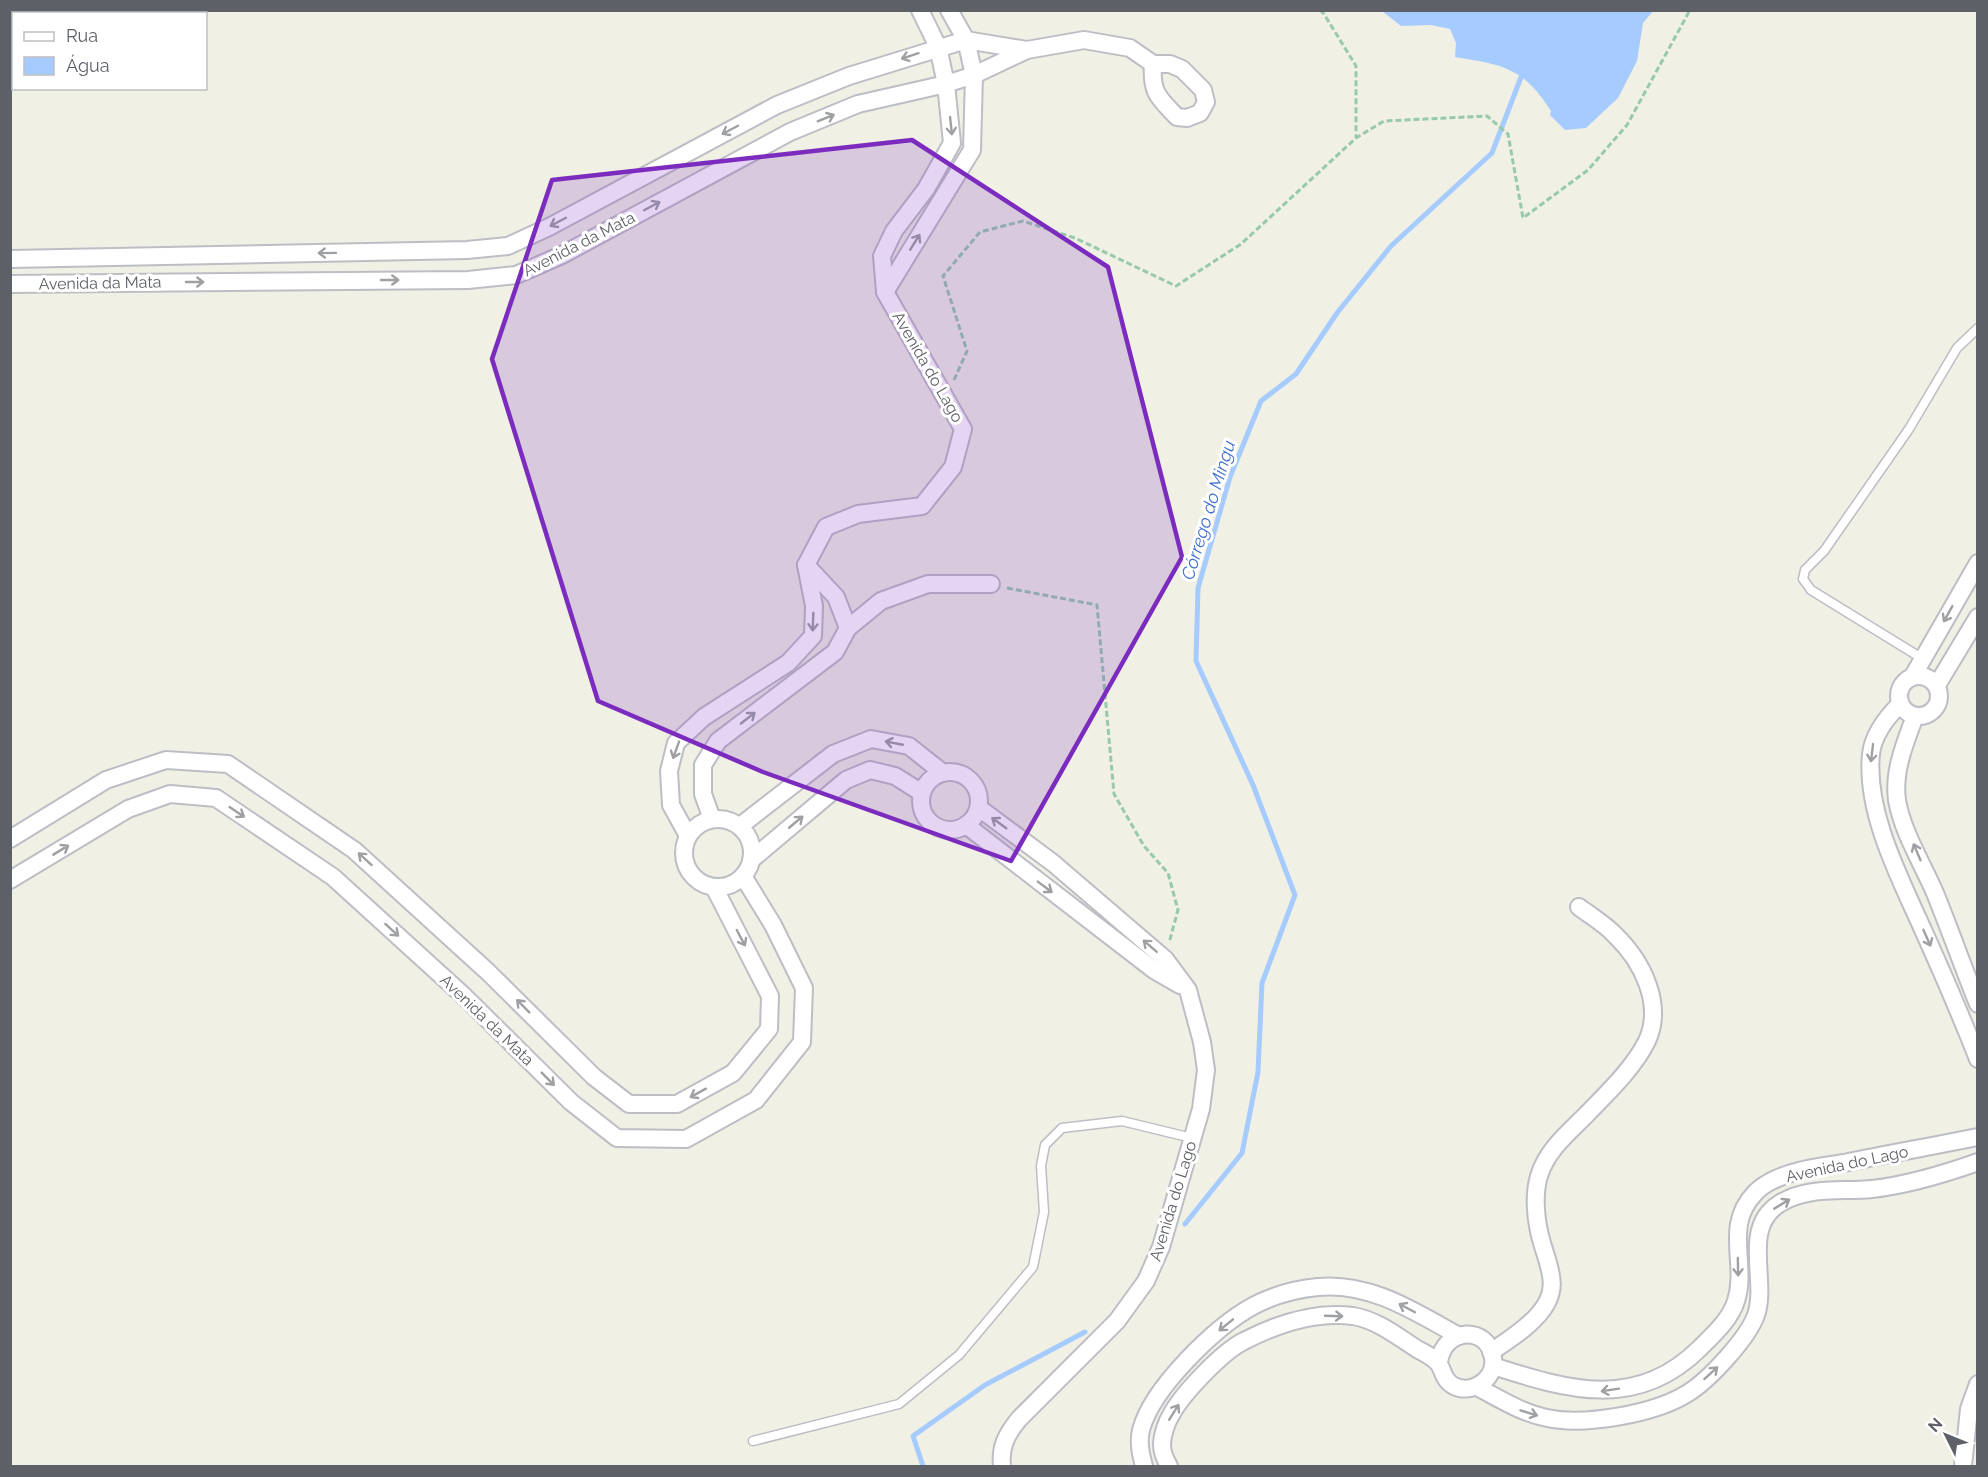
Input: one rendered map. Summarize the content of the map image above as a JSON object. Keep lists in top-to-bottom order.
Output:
{
  "streets": {
    "street": ["Avenida da Mata", "Avenida do Lago"]
  },
  "crossings": [
    ["Avenida da Mata", "Avenida do Lago"]
  ],
  "water": ["Córrego do Mingu"],
  "legend": ["Rua", "Água"],
  "north": "top left"
}
